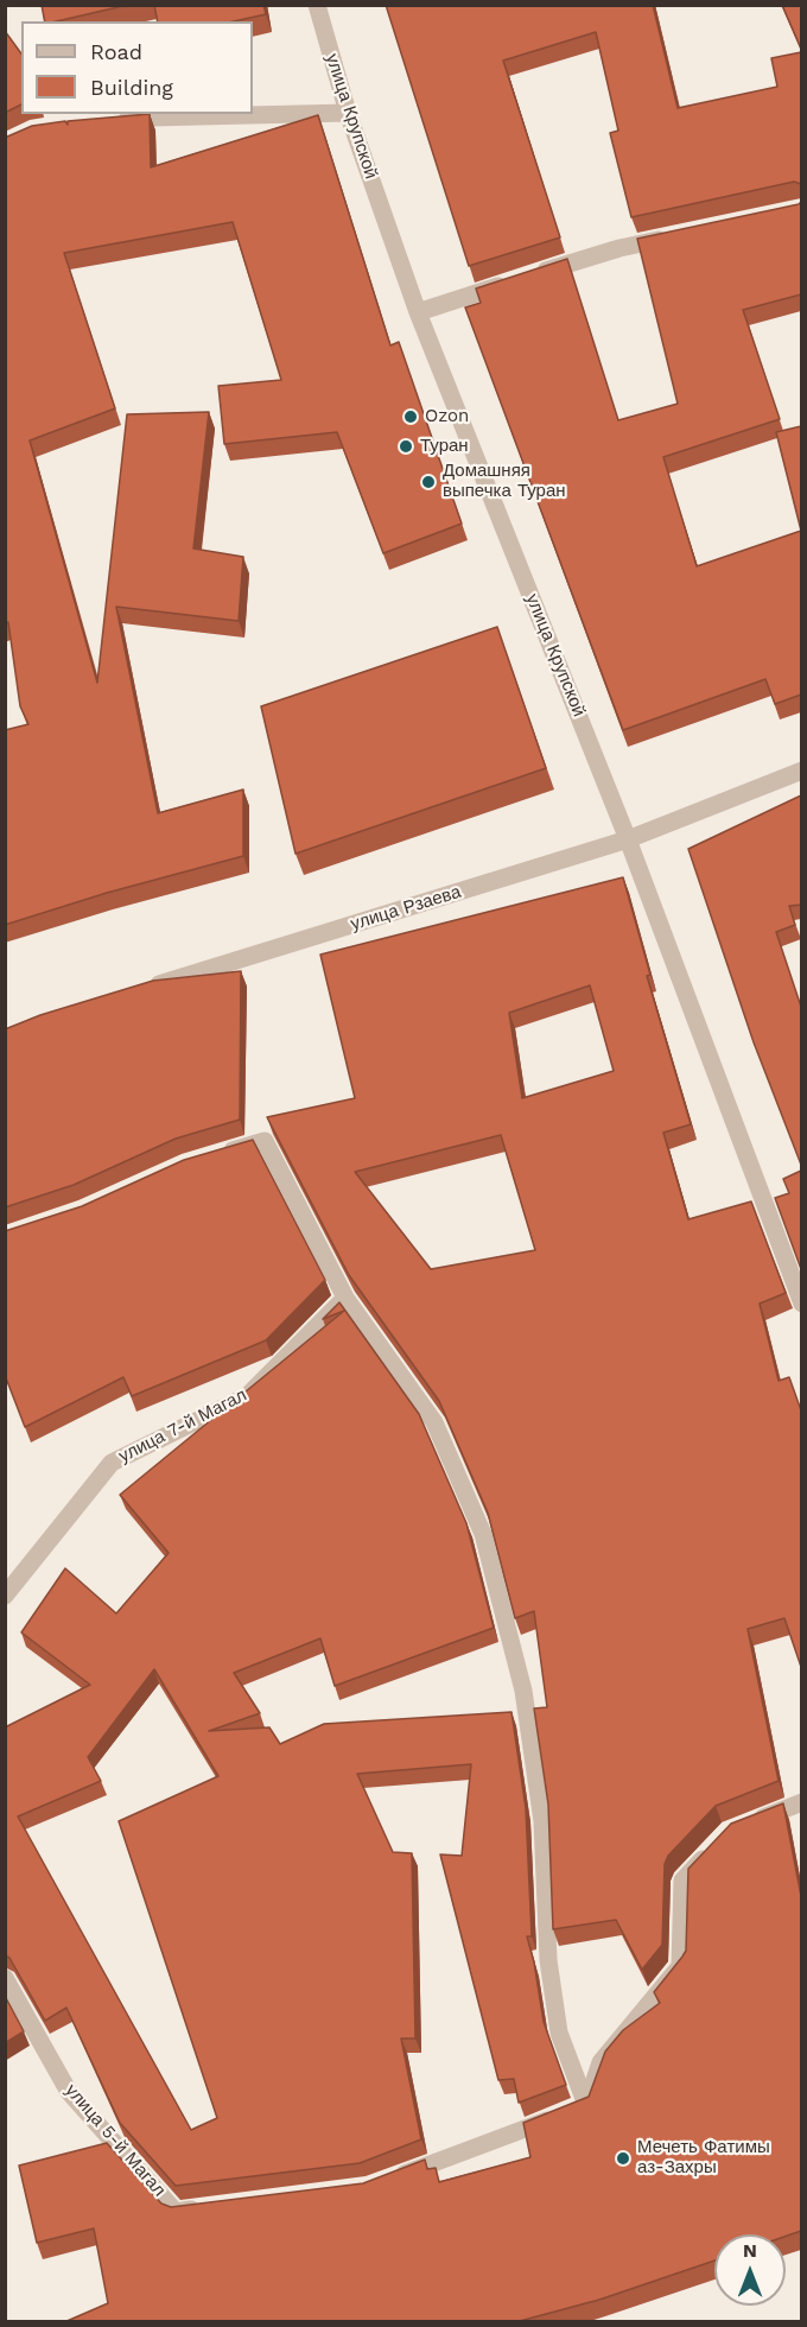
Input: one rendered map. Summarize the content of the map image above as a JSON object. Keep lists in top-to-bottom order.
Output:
{
  "streets": {
    "street": [
      "улица Крупской",
      "улица Рзаева",
      "улица 7-й Магал",
      "улица 5-й Магал"
    ]
  },
  "crossings": [
    ["улица Крупской", "улица Рзаева"]
  ],
  "places": [
    "Ozon",
    "Туран",
    "Домашняя выпечка Туран",
    "Мечеть Фатимы аз-Захры"
  ],
  "legend": ["Road", "Building"],
  "north": "top"
}
